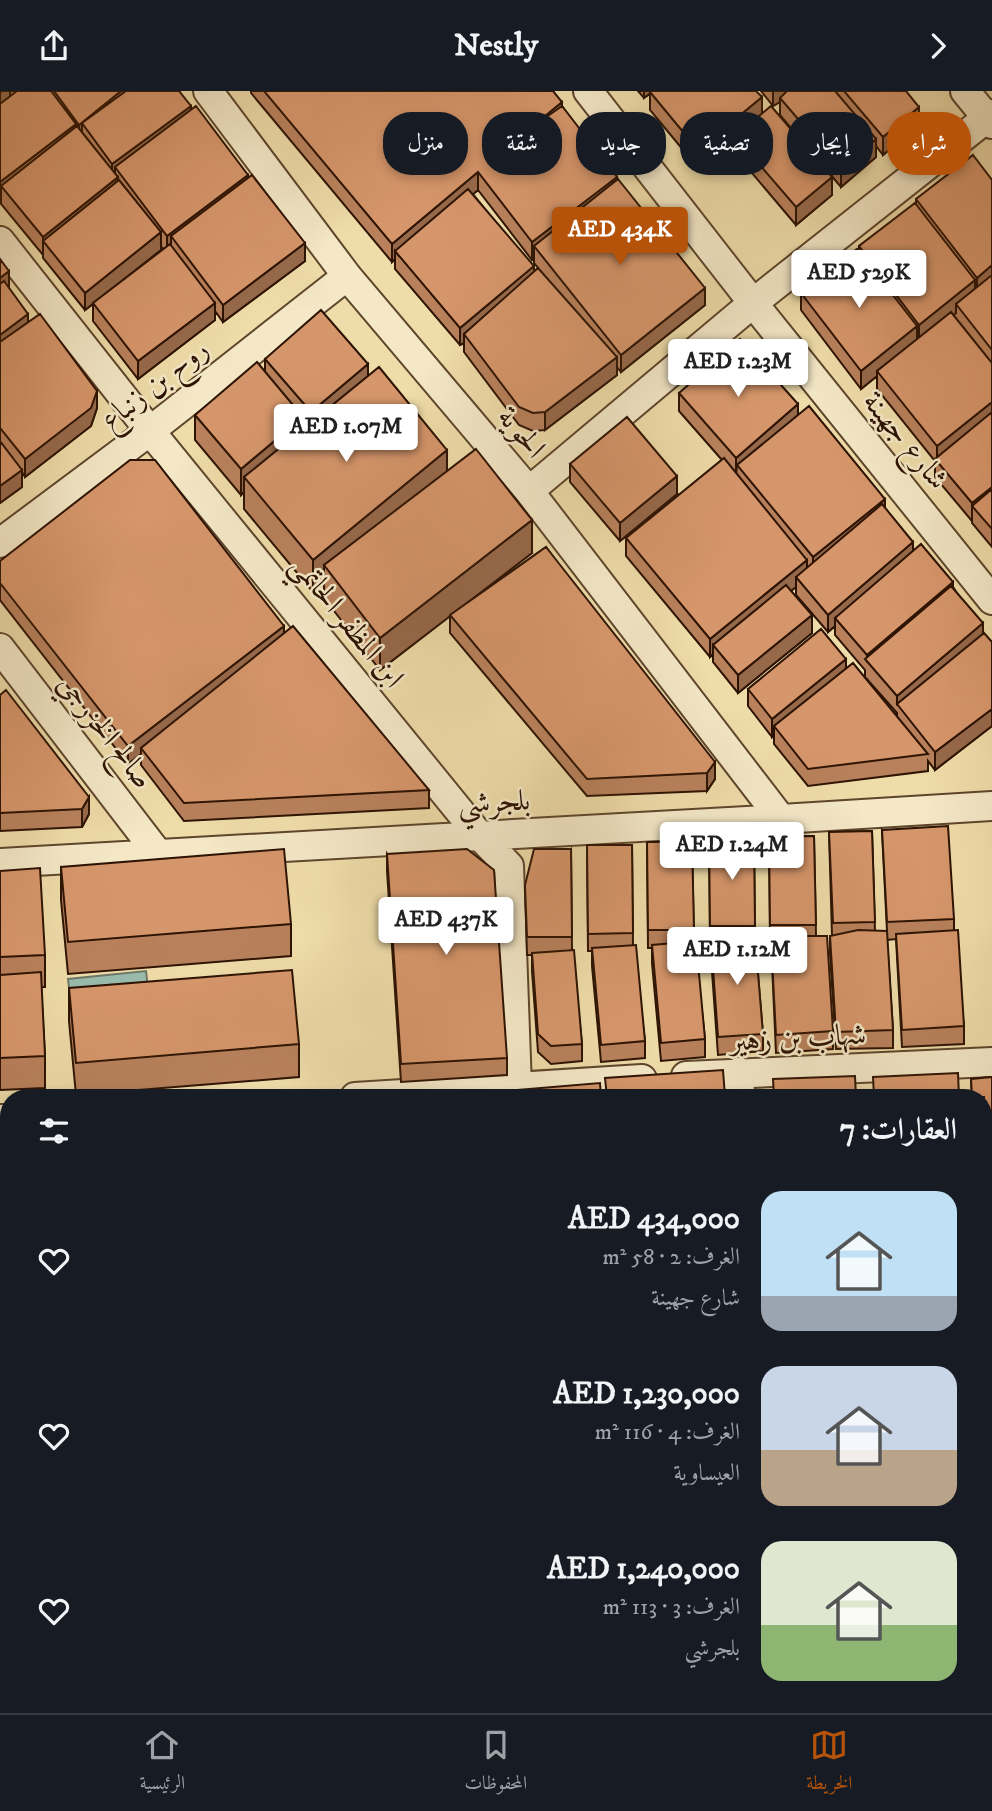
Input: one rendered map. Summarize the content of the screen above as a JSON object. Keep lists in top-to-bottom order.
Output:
{
  "streets": {
    "street": [
      "روح بن زنباع",
      "الحوية",
      "شارع جهينة",
      "ابن المظفر الحاتمي",
      "صالح الخزرجي",
      "بلجرشي",
      "شهاب بن زهير"
    ]
  },
  "crossings": [
    ["روح بن زنباع", "الحوية"],
    ["روح بن زنباع", "ابن المظفر الحاتمي"],
    ["الحوية", "بلجرشي"],
    ["ابن المظفر الحاتمي", "بلجرشي"],
    ["ابن المظفر الحاتمي", "شهاب بن زهير"],
    ["صالح الخزرجي", "بلجرشي"]
  ],
  "page": {
    "header": "Nestly",
    "chip": [
      "شراء",
      "إيجار",
      "تصفية",
      "جديد",
      "شقة",
      "منزل"
    ],
    "price": [
      "AED 434K",
      "AED 529K",
      "AED 1.23M",
      "AED 1.07M",
      "AED 1.24M",
      "AED 437K",
      "AED 1.12M"
    ],
    "heading": "العقارات: 7",
    "list": [
      {
        "name": "AED 434,000",
        "note": "الغرف: 2 · 58 m² · شارع جهينة"
      },
      {
        "name": "AED 1,230,000",
        "note": "الغرف: 4 · 116 m² · العيساوية"
      },
      {
        "name": "AED 1,240,000",
        "note": "الغرف: 3 · 113 m² · بلجرشي"
      }
    ],
    "tabs": ["الخريطة", "المحفوظات", "الرئيسية"]
  }
}
